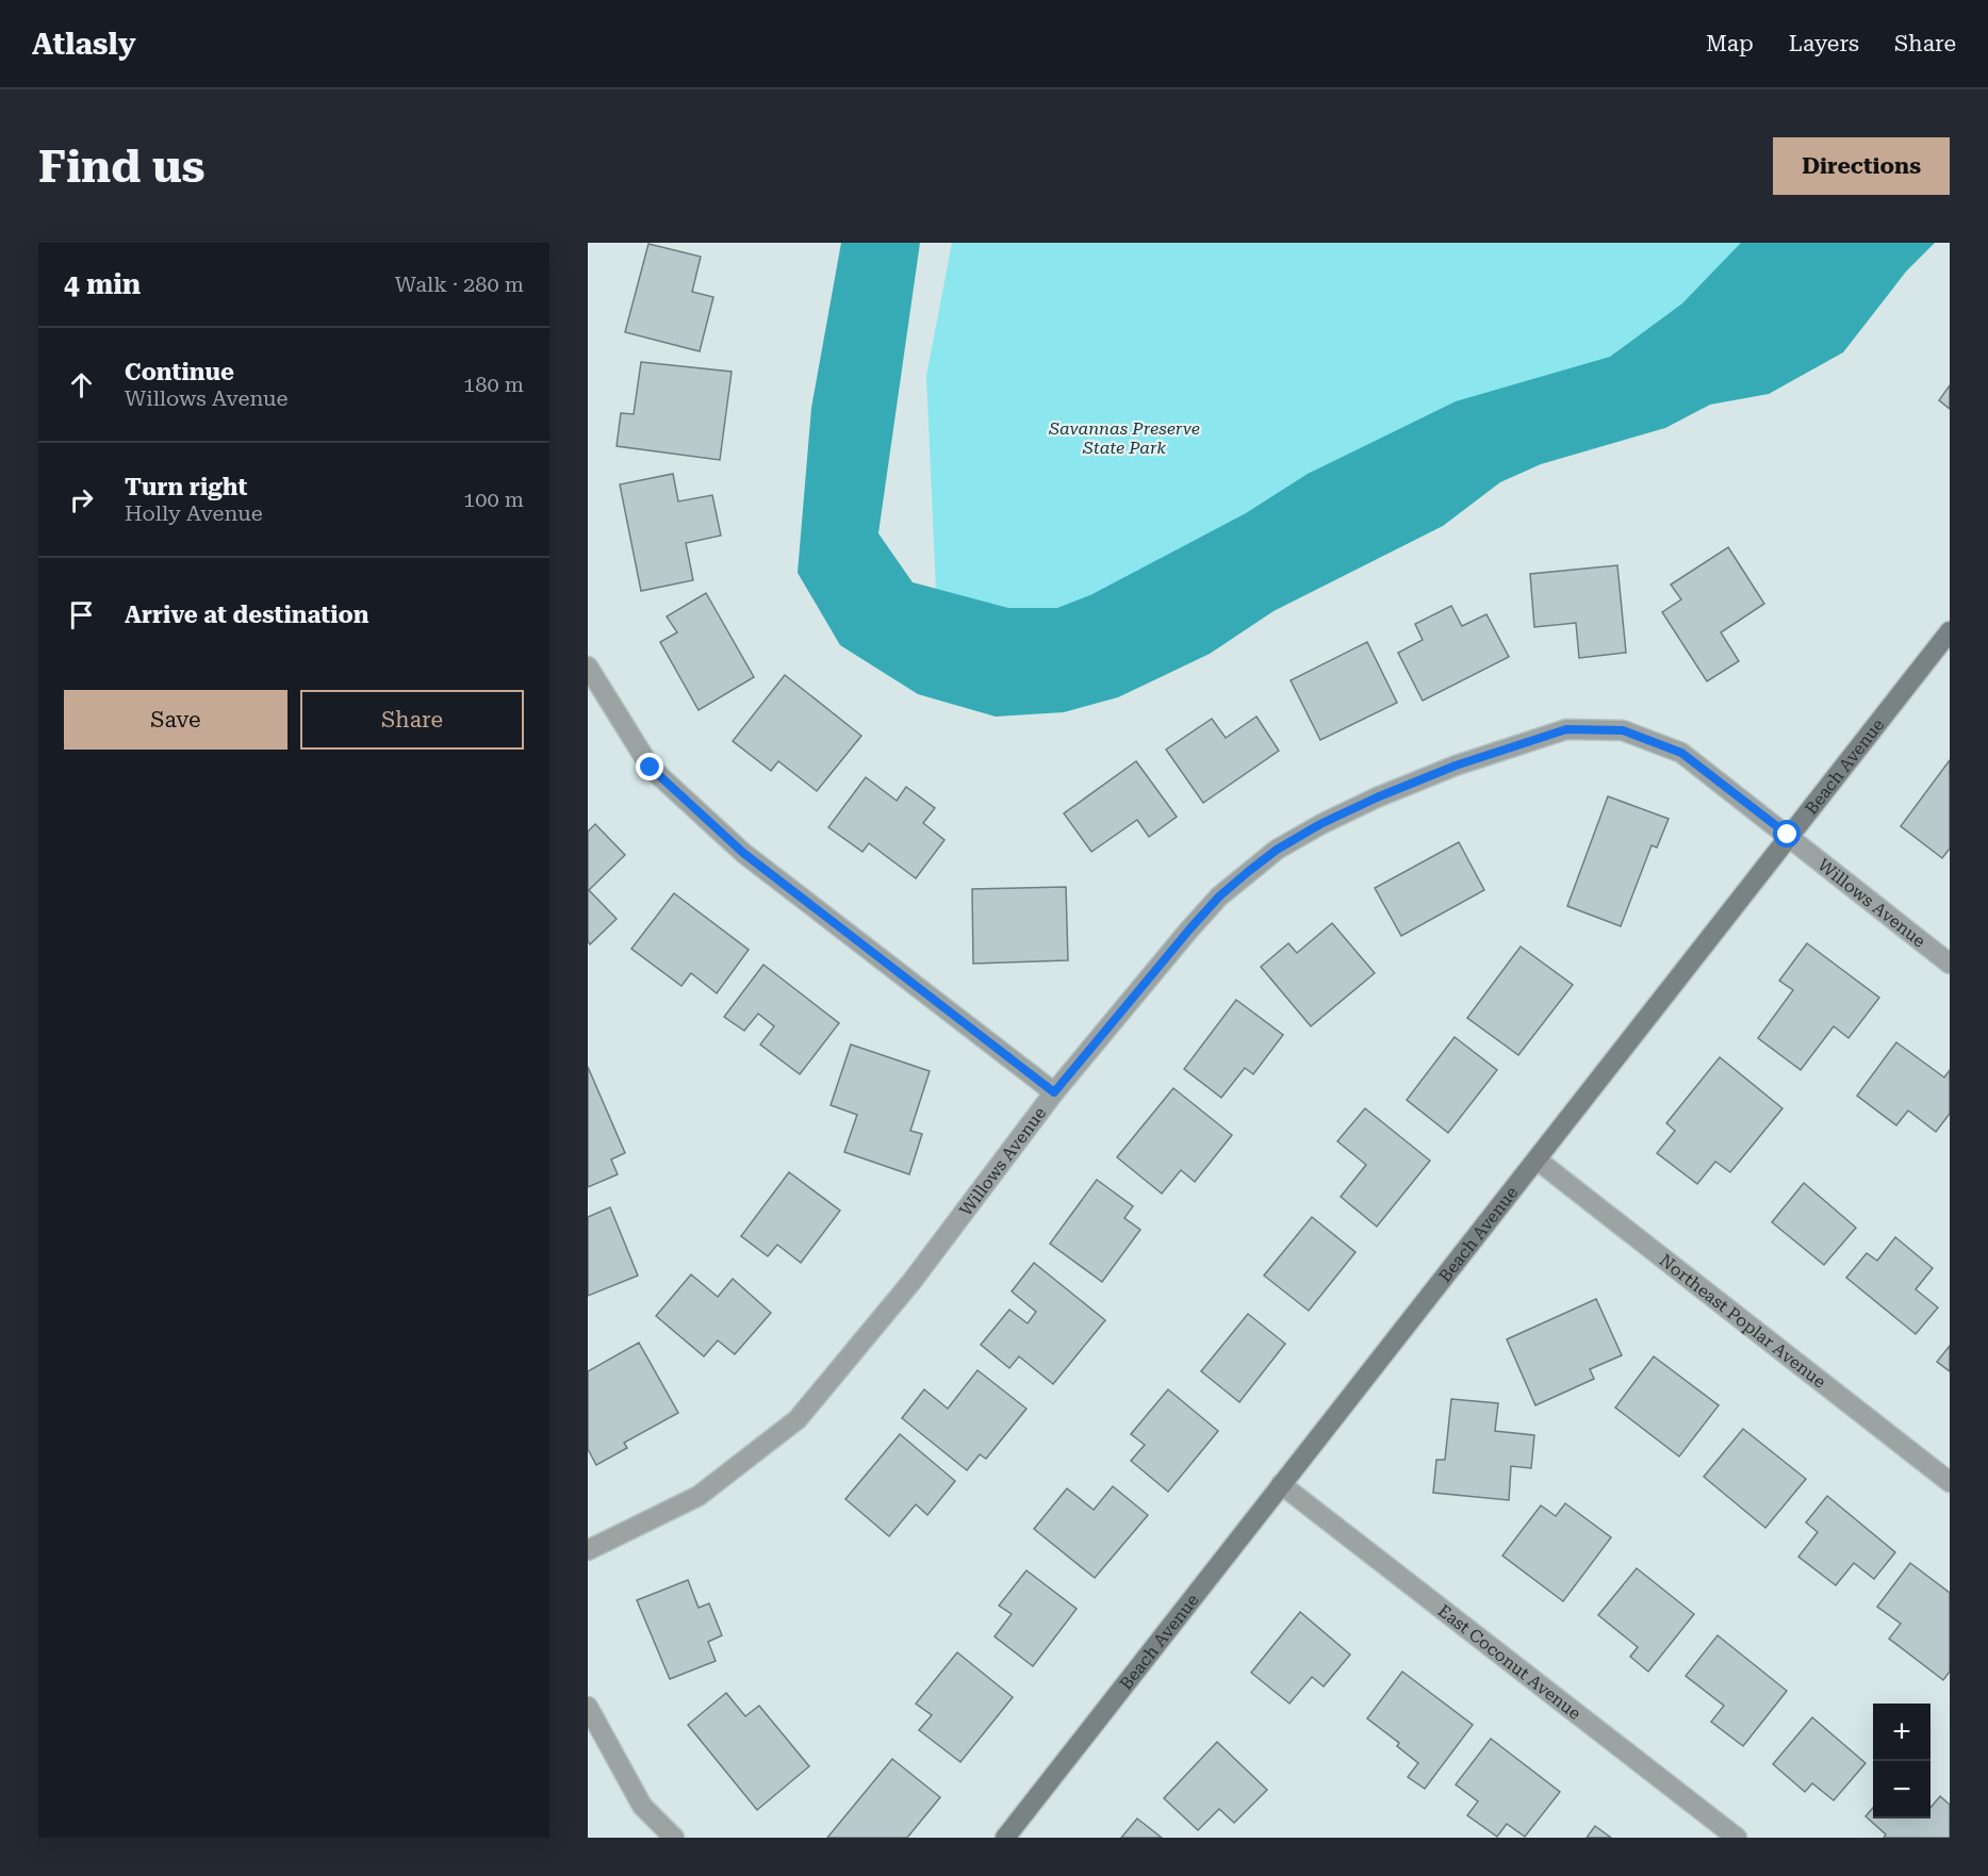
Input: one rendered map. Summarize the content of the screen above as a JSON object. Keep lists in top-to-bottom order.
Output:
{
  "streets": {
    "street": [
      "Beach Avenue",
      "Willows Avenue",
      "Northeast Poplar Avenue",
      "East Coconut Avenue"
    ]
  },
  "crossings": [
    ["Beach Avenue", "Willows Avenue"],
    ["Beach Avenue", "Northeast Poplar Avenue"],
    ["Beach Avenue", "East Coconut Avenue"]
  ],
  "parks": ["Savannas Preserve State Park"],
  "page": {
    "header": "Atlasly",
    "nav": ["Map", "Layers", "Share"],
    "buttons": [
      "Directions",
      ["Save", "Share"]
    ],
    "title": "Find us",
    "heading": ["4 min", "Walk · 280 m"],
    "list": [
      ["Continue", "Willows Avenue", "180 m"],
      ["Turn right", "Holly Avenue", "100 m"],
      "Arrive at destination"
    ],
    "map_buttons": ["+", "−"]
  }
}
